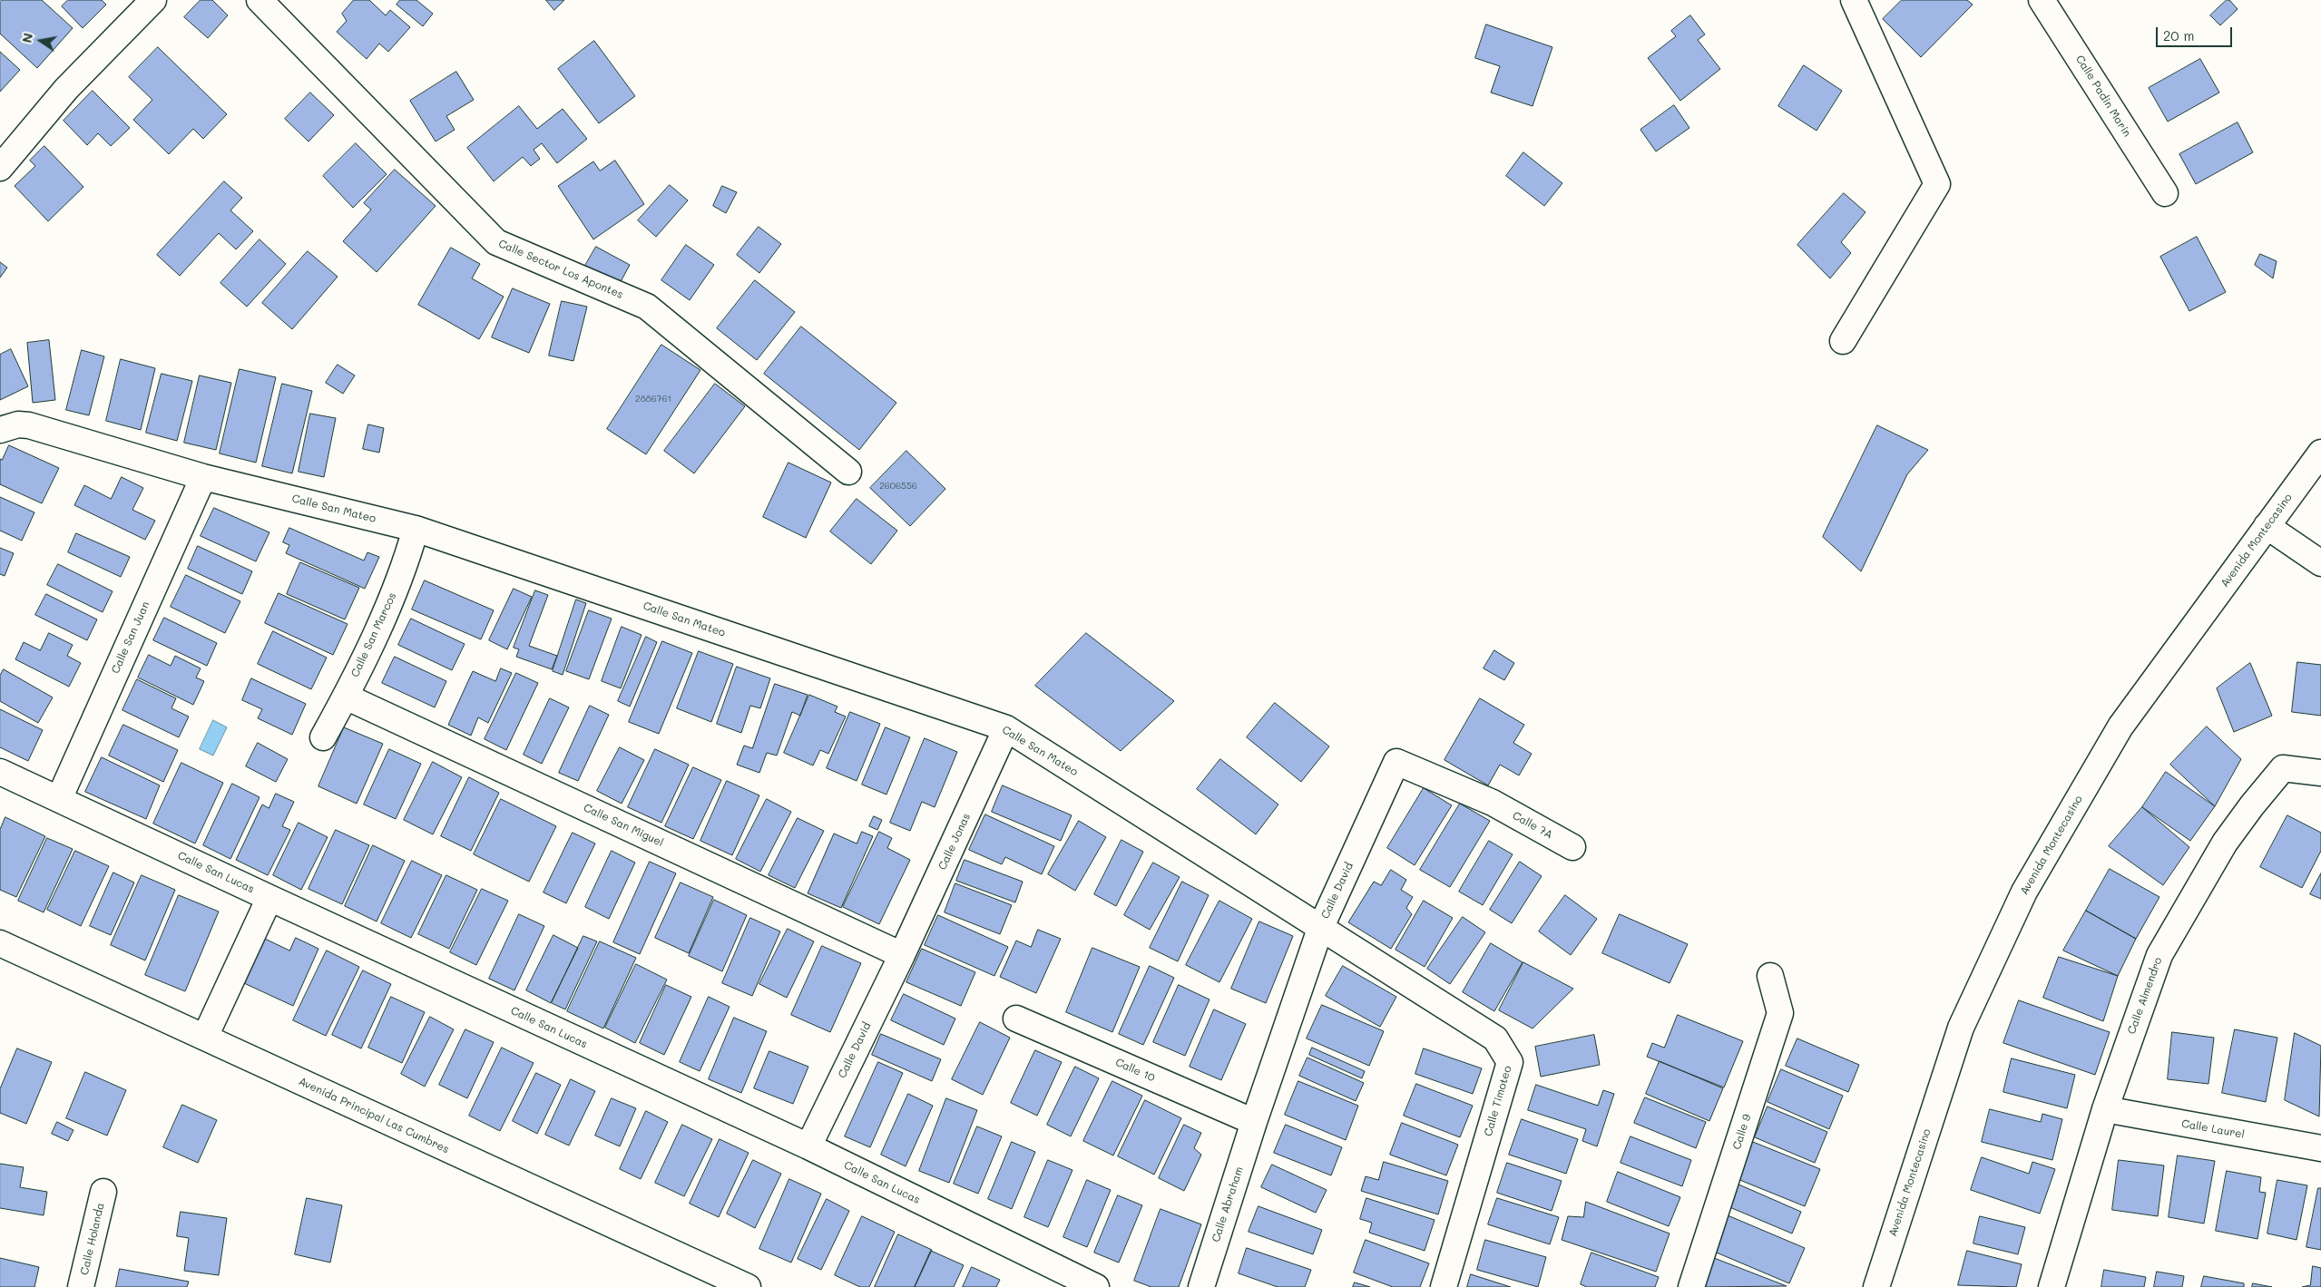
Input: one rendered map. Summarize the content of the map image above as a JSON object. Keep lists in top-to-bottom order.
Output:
{
  "streets": {
    "street": [
      "Calle Padin Marin",
      "Calle Sector Los Apontes",
      "Calle San Mateo",
      "Avenida Montecasino",
      "Calle San Marcos",
      "Calle San Juan",
      "Calle San Miguel",
      "Calle 7A",
      "Calle Jonas",
      "Calle San Lucas",
      "Calle David",
      "Calle Almendro",
      "Calle 10",
      "Calle Timoteo",
      "Avenida Principal Las Cumbres",
      "Calle Laurel",
      "Calle 9",
      "Calle Abraham",
      "Calle Holanda"
    ]
  },
  "crossings": [
    ["Calle San Mateo", "Calle San Marcos"],
    ["Calle San Mateo", "Calle San Juan"],
    ["Calle San Mateo", "Calle Jonas"],
    ["Calle San Mateo", "Calle David"],
    ["Calle San Mateo", "Calle Timoteo"],
    ["Calle San Marcos", "Calle San Miguel"],
    ["Calle San Juan", "Calle San Lucas"],
    ["Calle San Miguel", "Calle Jonas"],
    ["Calle San Miguel", "Calle David"],
    ["Calle 7A", "Calle David"],
    ["Calle Jonas", "Calle David"],
    ["Calle San Lucas", "Calle David"],
    ["Calle David", "Calle 10"],
    ["Calle David", "Calle Timoteo"],
    ["Calle David", "Calle Abraham"],
    ["Calle Almendro", "Calle Laurel"],
    ["Calle 10", "Calle Abraham"]
  ],
  "house_numbers": ["2886761", "2606556"],
  "scale_bar": "20 m",
  "north": "left"
}
